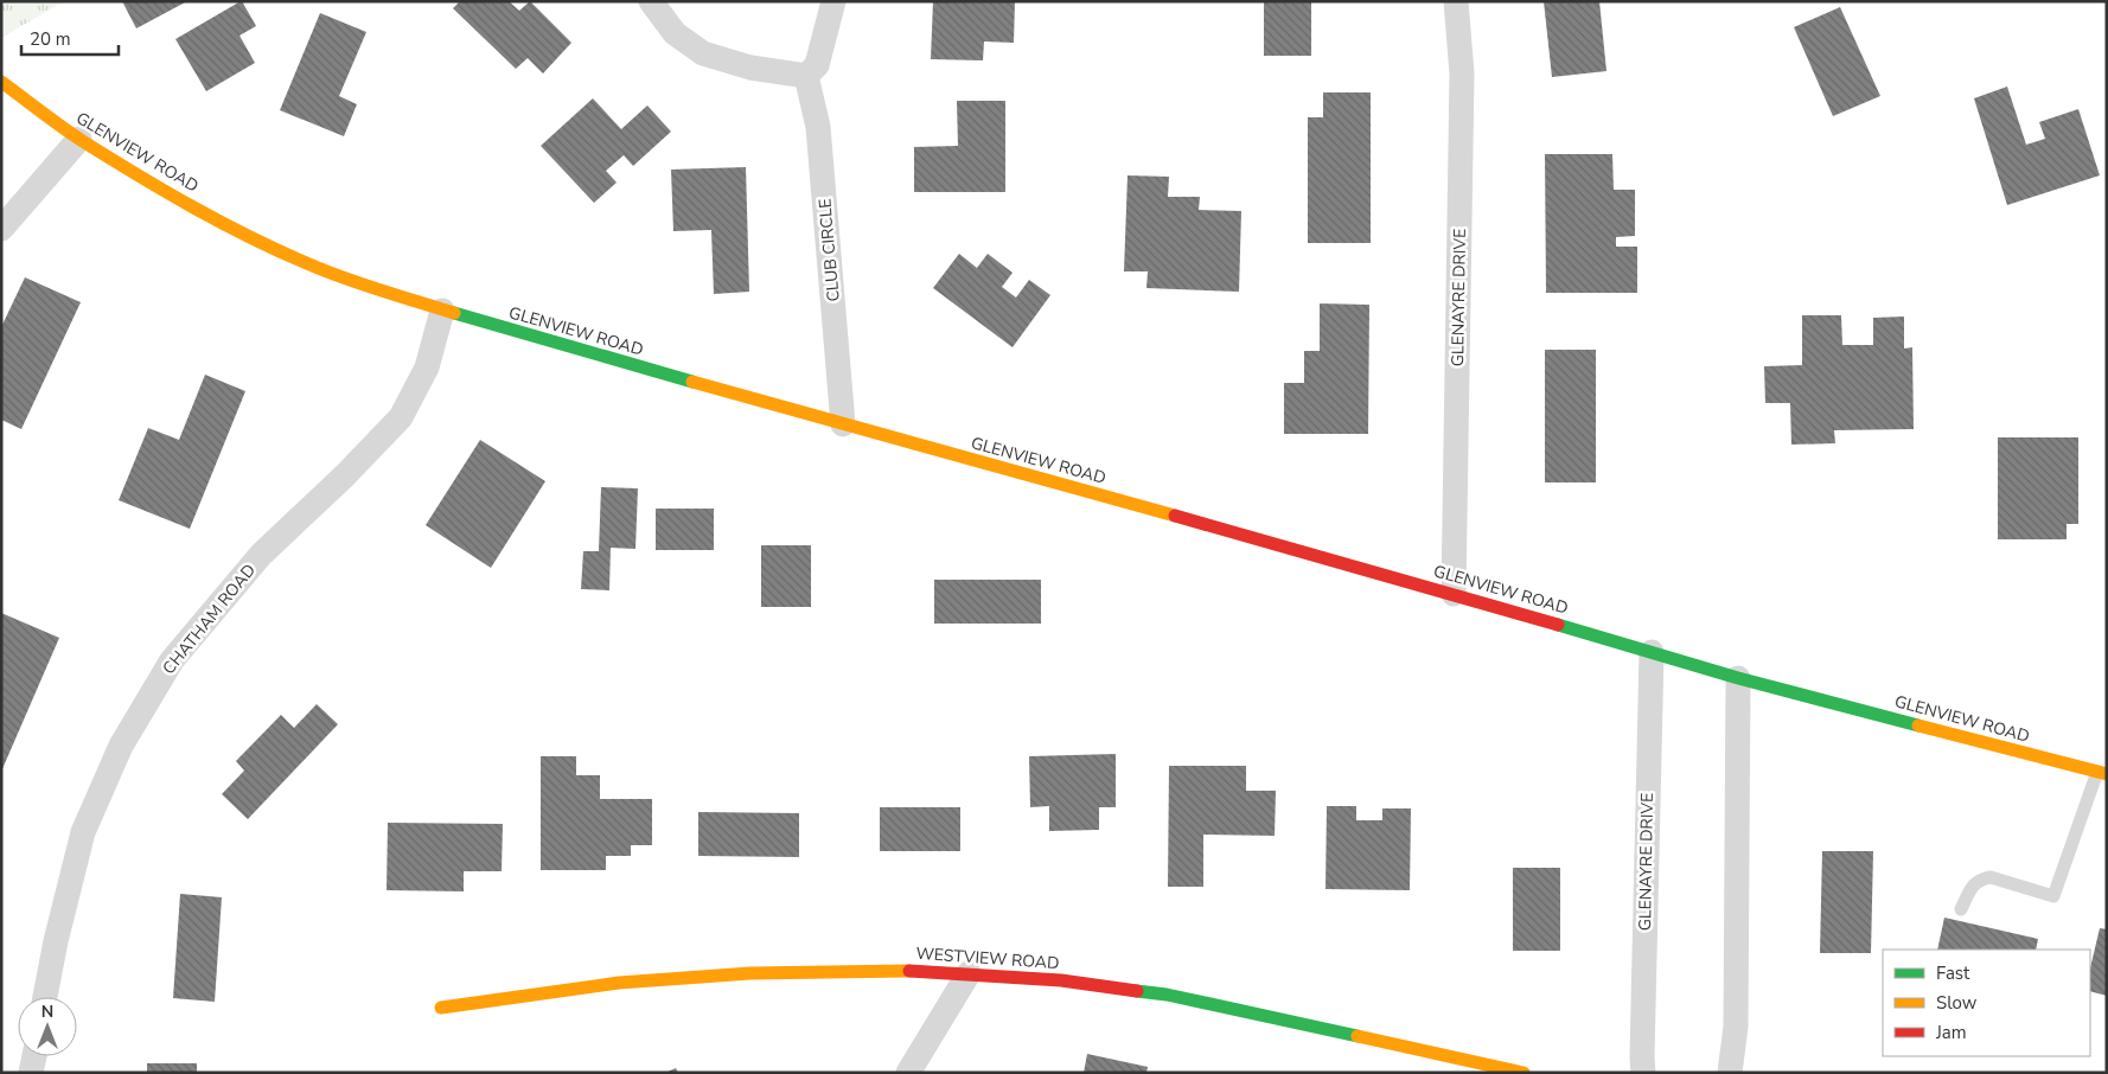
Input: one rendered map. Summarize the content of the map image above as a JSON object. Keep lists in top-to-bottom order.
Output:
{
  "streets": {
    "main road": ["GLENVIEW ROAD", "WESTVIEW ROAD"],
    "street": ["CLUB CIRCLE", "GLENAYRE DRIVE", "CHATHAM ROAD"]
  },
  "crossings": [
    ["GLENVIEW ROAD", "CLUB CIRCLE"],
    ["GLENVIEW ROAD", "GLENAYRE DRIVE"],
    ["GLENVIEW ROAD", "CHATHAM ROAD"]
  ],
  "legend": ["Fast", "Slow", "Jam"],
  "scale_bar": "20 m",
  "north": "top"
}
